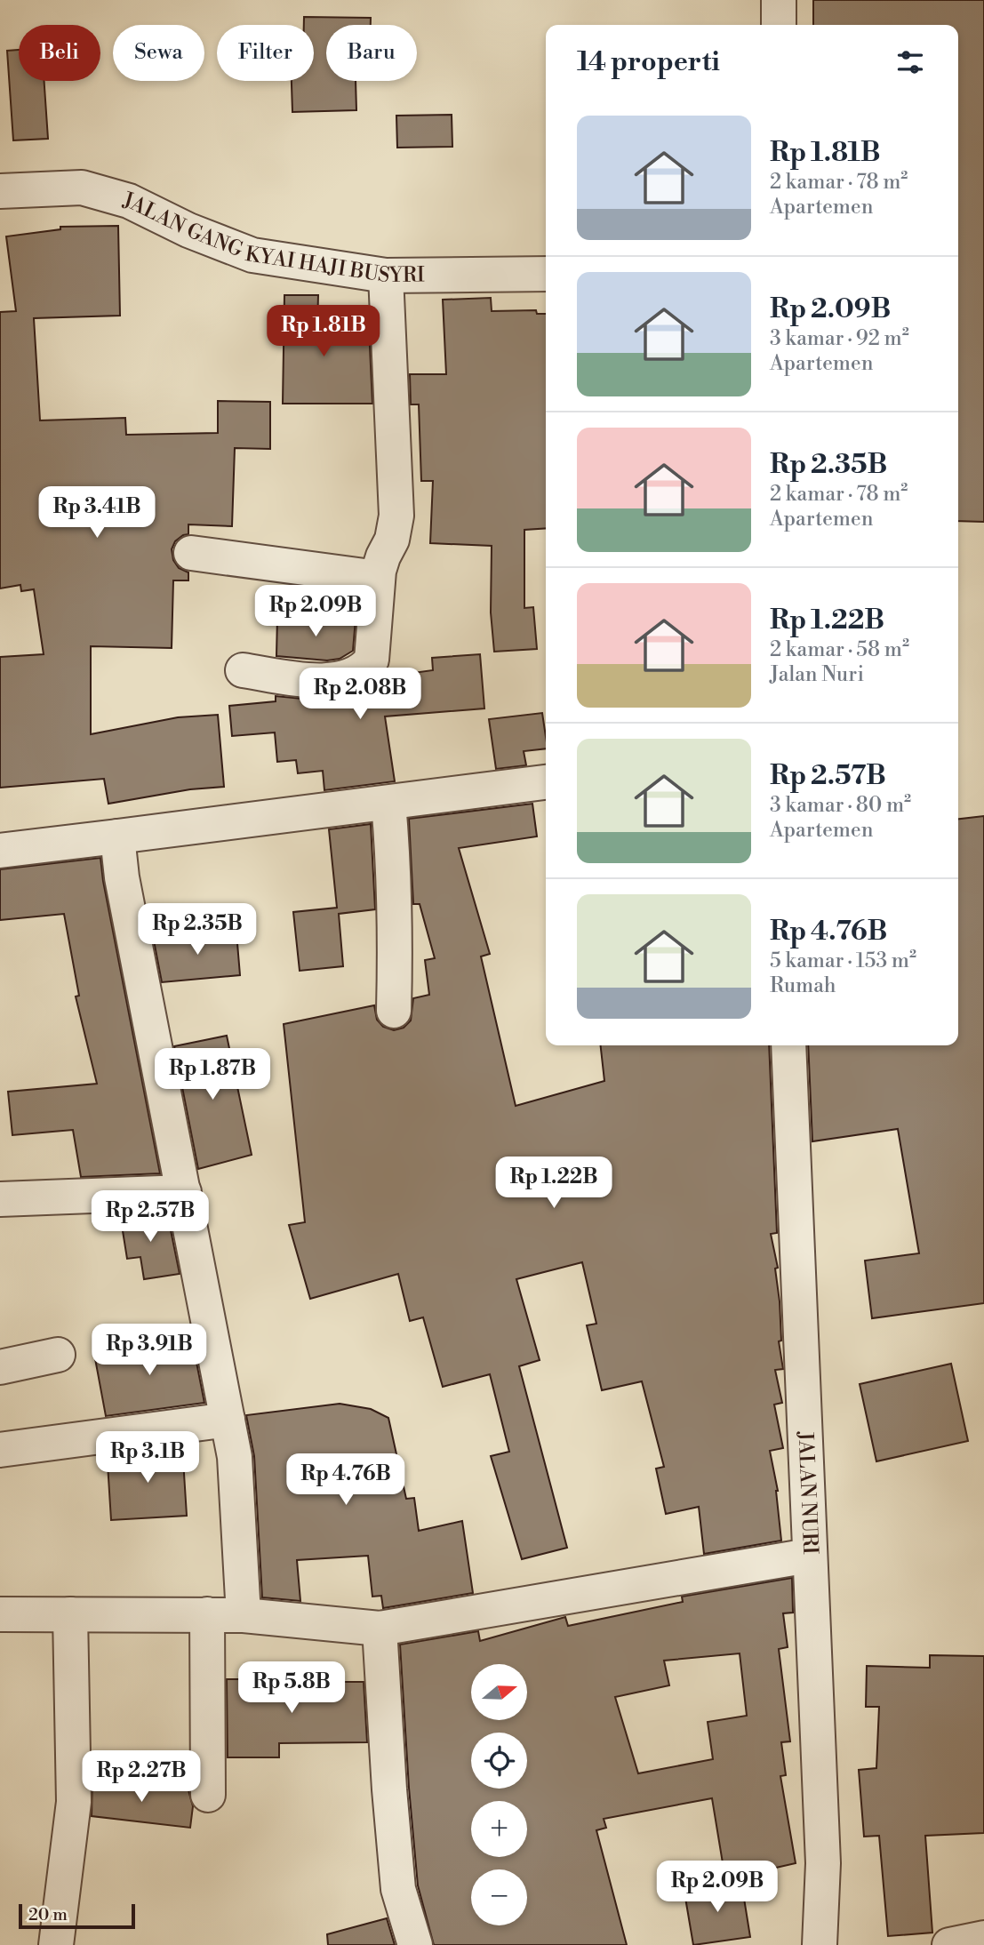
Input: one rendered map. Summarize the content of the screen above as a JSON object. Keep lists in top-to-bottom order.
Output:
{
  "streets": {
    "street": ["JALAN GANG KYAI HAJI BUSYRI", "JALAN NURI"]
  },
  "scale_bar": "20 m",
  "north": "right",
  "page": {
    "chip": [
      "Beli",
      "Sewa",
      "Filter",
      "Baru"
    ],
    "heading": "14 properti",
    "list": [
      {
        "name": "Rp 1.81B",
        "note": "2 kamar · 78 m² · Apartemen"
      },
      {
        "name": "Rp 2.09B",
        "note": "3 kamar · 92 m² · Apartemen"
      },
      {
        "name": "Rp 2.35B",
        "note": "2 kamar · 78 m² · Apartemen"
      },
      {
        "name": "Rp 1.22B",
        "note": "2 kamar · 58 m² · Jalan Nuri"
      },
      {
        "name": "Rp 2.57B",
        "note": "3 kamar · 80 m² · Apartemen"
      },
      {
        "name": "Rp 4.76B",
        "note": "5 kamar · 153 m² · Rumah"
      }
    ],
    "price": [
      "Rp 1.81B",
      "Rp 3.41B",
      "Rp 2.09B",
      "Rp 2.08B",
      "Rp 2.35B",
      "Rp 1.87B",
      "Rp 1.22B",
      "Rp 2.57B",
      "Rp 3.91B",
      "Rp 3.1B",
      "Rp 4.76B",
      "Rp 5.8B",
      "Rp 2.27B",
      "Rp 2.09B"
    ],
    "map_buttons": ["+", "−"],
    "scale": "20 m"
  }
}
